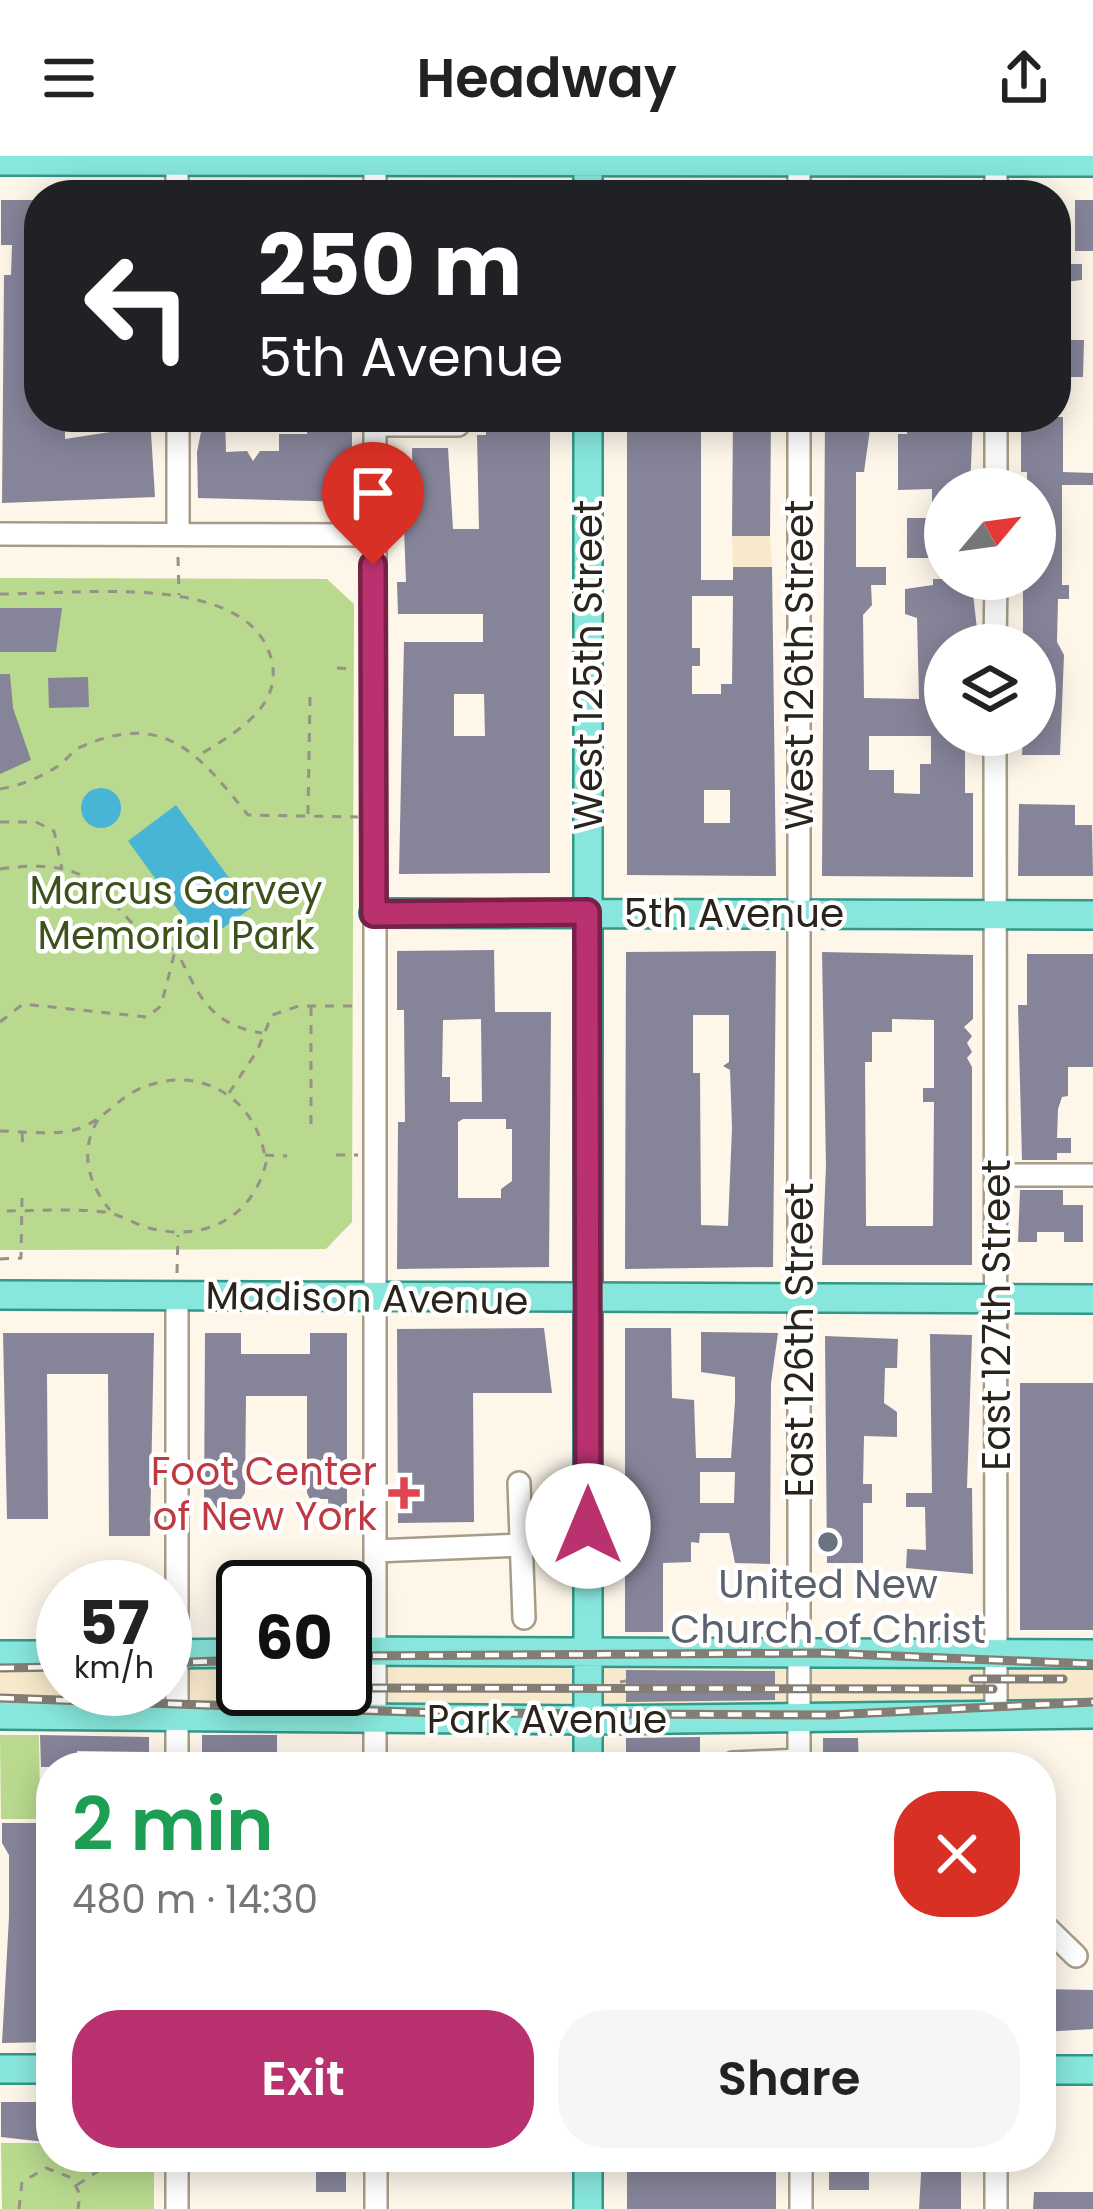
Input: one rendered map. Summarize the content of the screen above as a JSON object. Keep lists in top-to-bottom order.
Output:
{
  "streets": {
    "main road": [
      "West 125th Street",
      "5th Avenue",
      "Madison Avenue",
      "Park Avenue"
    ],
    "street": ["West 126th Street", "East 127th Street", "East 126th Street"]
  },
  "crossings": [
    ["West 125th Street", "5th Avenue"],
    ["West 125th Street", "Madison Avenue"],
    ["West 125th Street", "Park Avenue"],
    ["West 126th Street", "5th Avenue"],
    ["West 126th Street", "East 126th Street"],
    ["5th Avenue", "East 127th Street"],
    ["5th Avenue", "East 126th Street"],
    ["Madison Avenue", "East 127th Street"],
    ["Madison Avenue", "East 126th Street"],
    ["East 127th Street", "Park Avenue"],
    ["East 126th Street", "Park Avenue"]
  ],
  "parks": ["Marcus Garvey Memorial Park"],
  "places": {
    "health": ["Foot Center of New York"],
    "other": ["United New Church of Christ"]
  },
  "north": "top right",
  "page": {
    "header": "Headway",
    "turn": ["250 m", "5th Avenue"],
    "speed": "57 km/h",
    "limit": "60",
    "heading": ["2 min", "480 m · 14:30"],
    "buttons": ["Exit", "Share"]
  }
}
